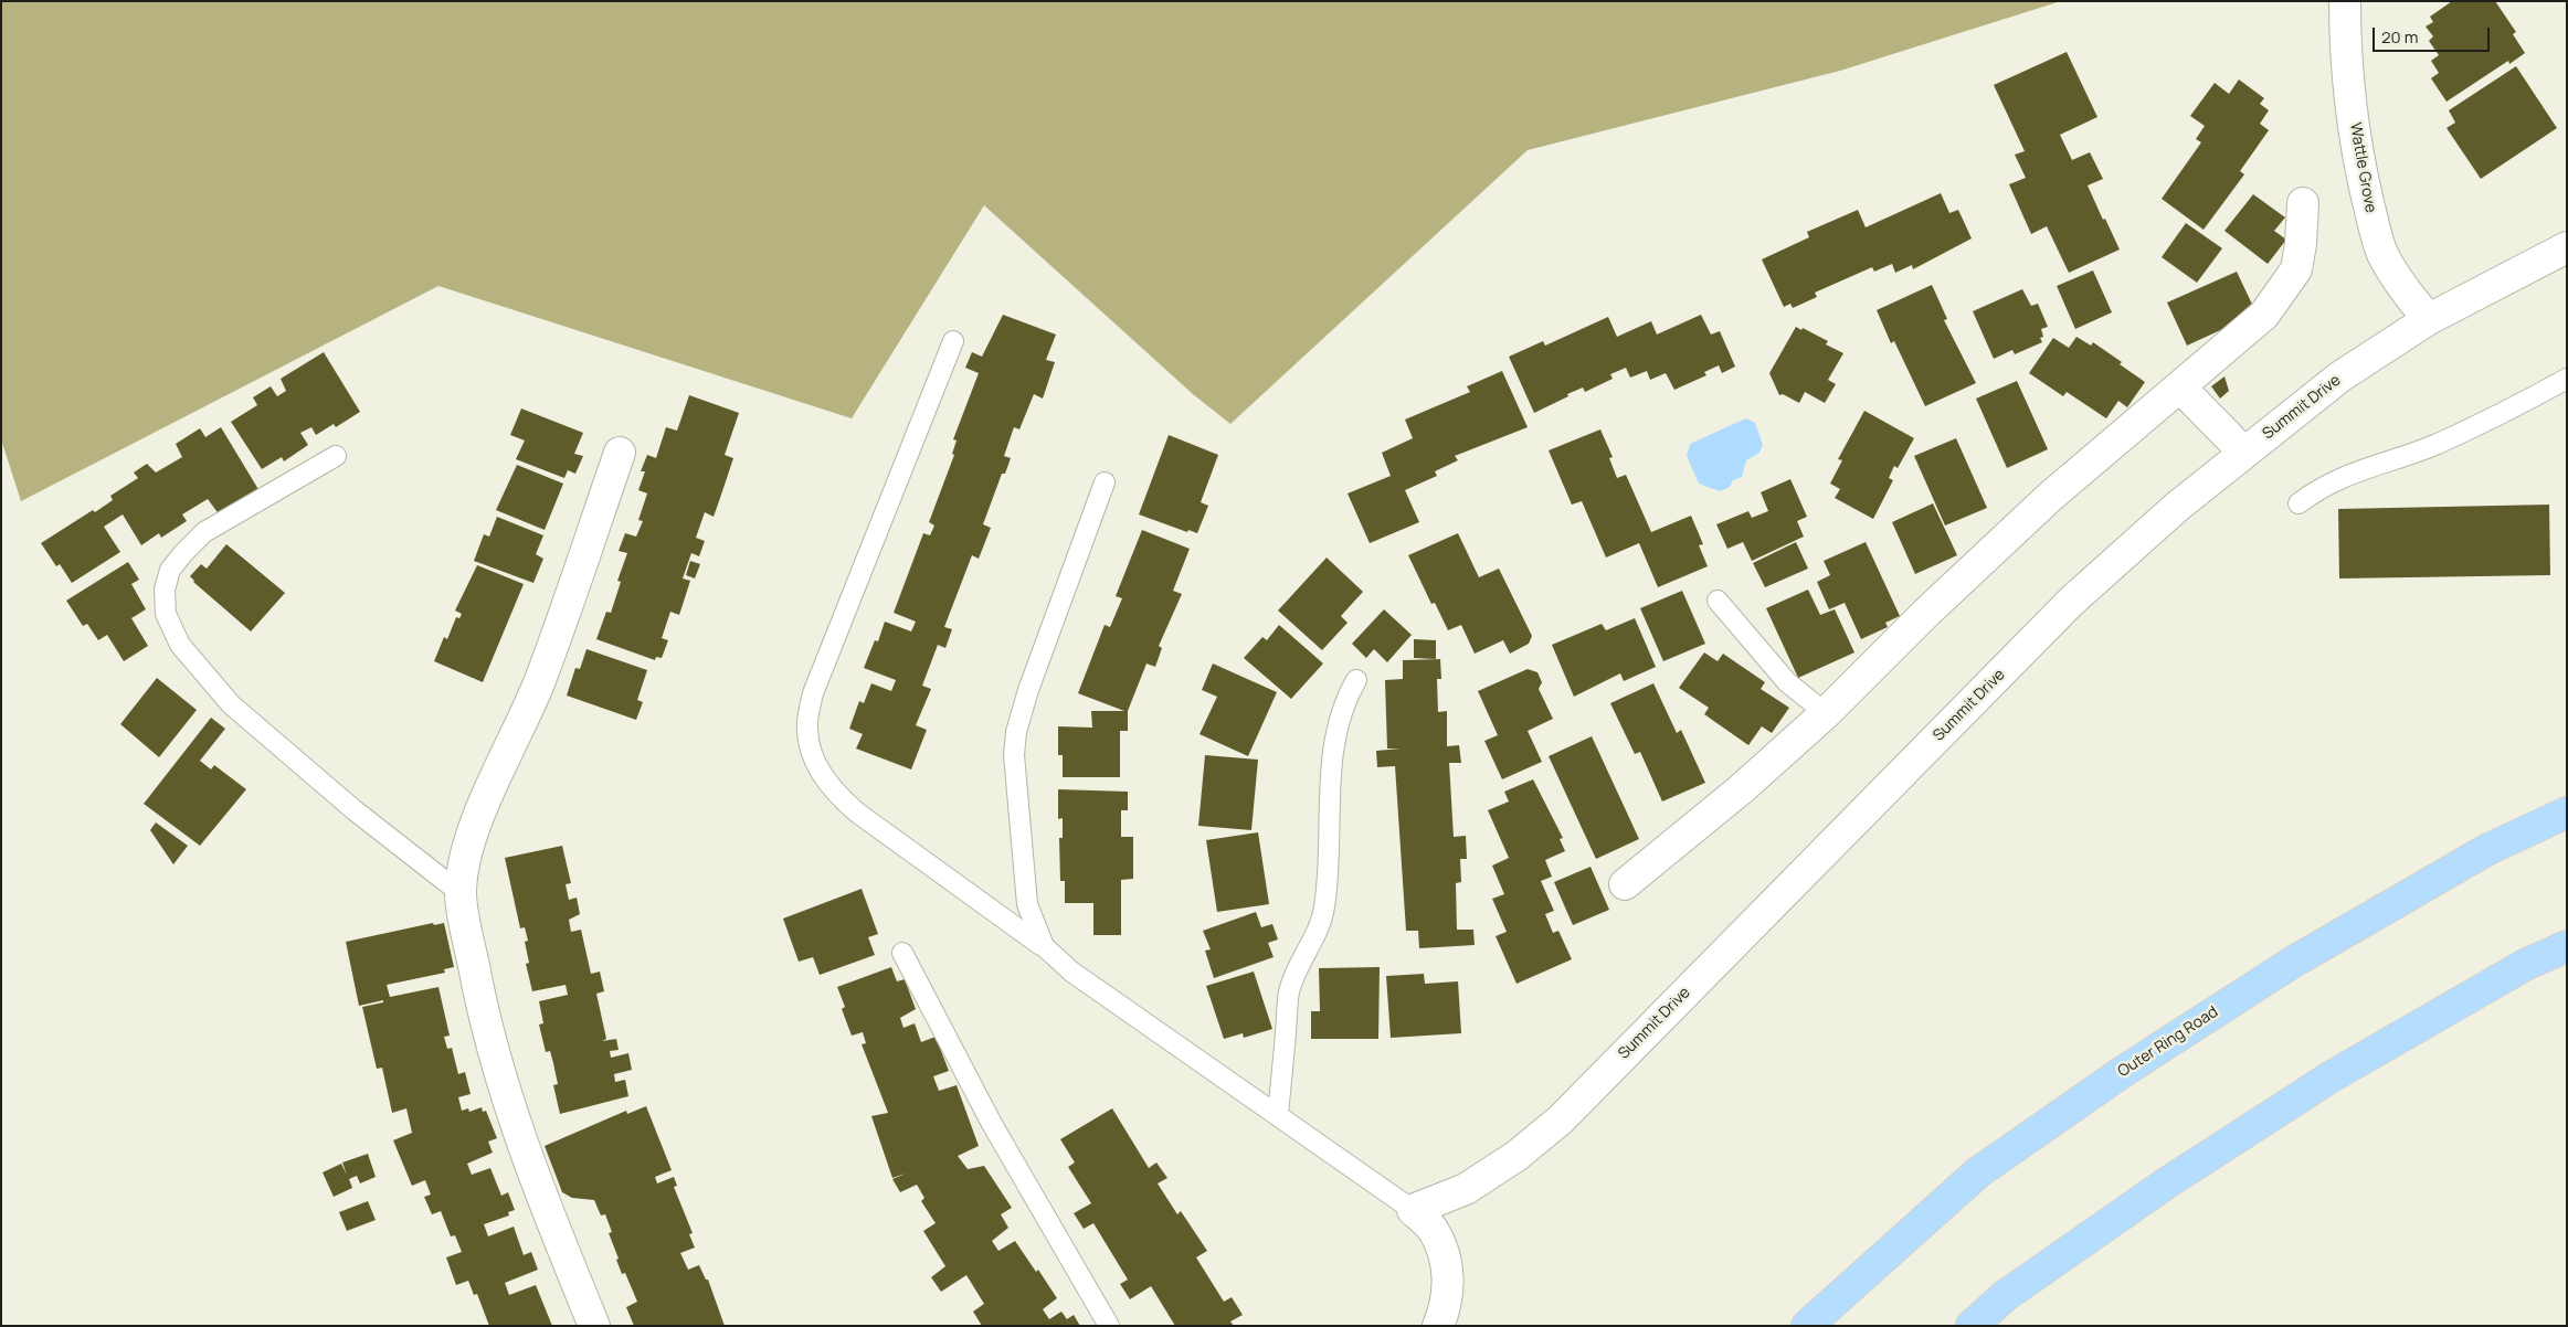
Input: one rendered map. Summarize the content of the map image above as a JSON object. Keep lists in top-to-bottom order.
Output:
{
  "streets": {
    "highway": ["Outer Ring Road"],
    "street": ["Wattle Grove", "Summit Drive"]
  },
  "crossings": [
    ["Wattle Grove", "Summit Drive"]
  ],
  "scale_bar": "20 m"
}
